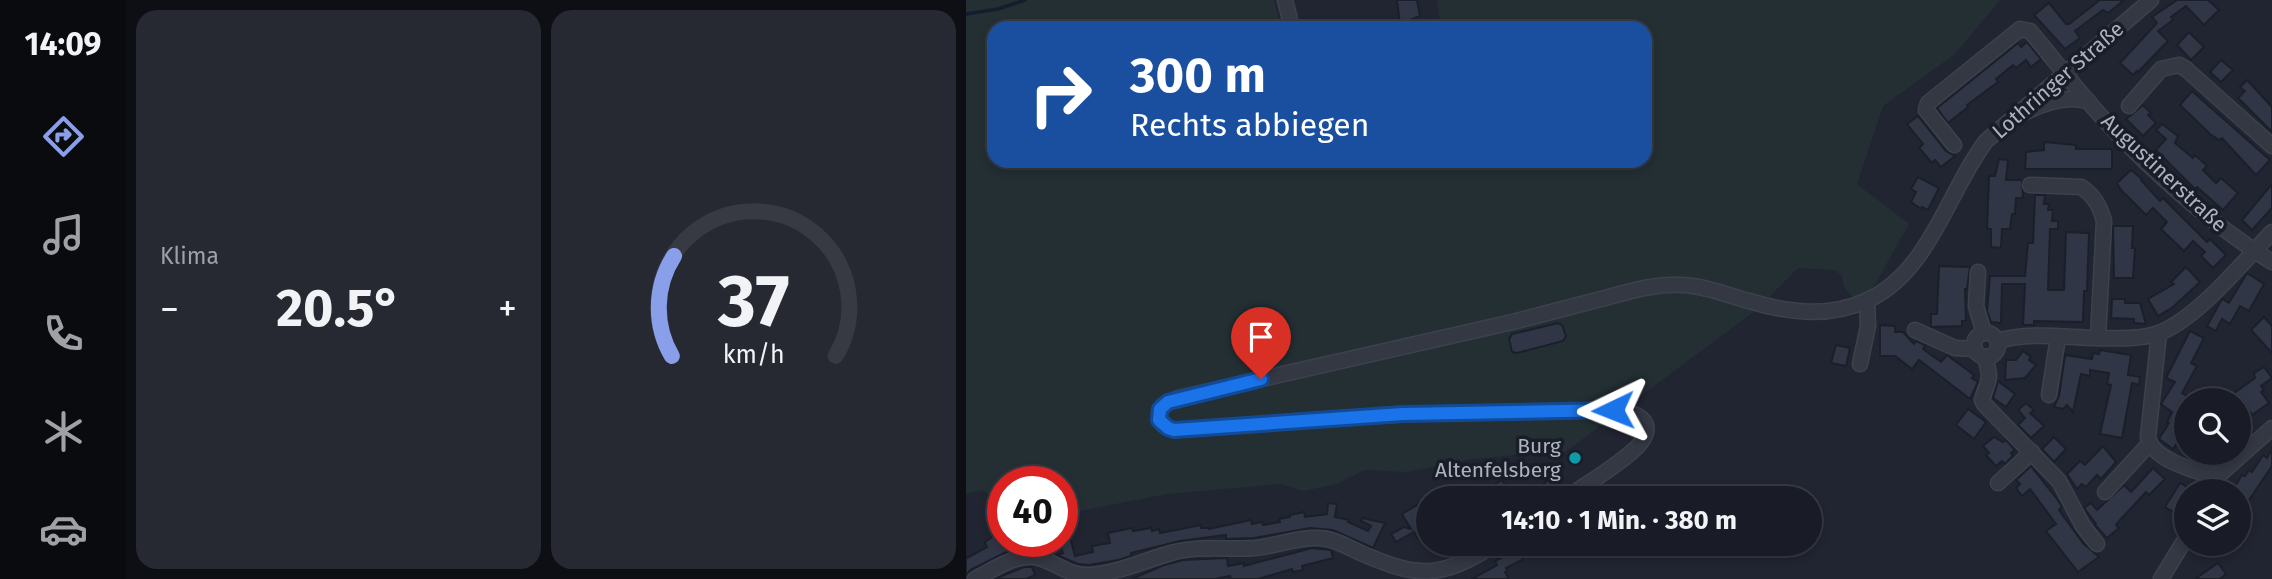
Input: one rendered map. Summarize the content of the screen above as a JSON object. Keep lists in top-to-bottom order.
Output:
{
  "streets": {
    "street": ["Lothringer Straße", "Augustinerstraße"]
  },
  "crossings": [
    ["Lothringer Straße", "Augustinerstraße"]
  ],
  "places": ["Burg Altenfelsberg"],
  "page": {
    "tabs": "14:09",
    "tile": "Klima",
    "turn": ["300 m", "Rechts abbiegen"],
    "heat": ["−", "20.5°", "+"],
    "limit": "40",
    "trip": "14:10 · 1 Min. · 380 m",
    "gauge": ["37", "km/h"]
  }
}
